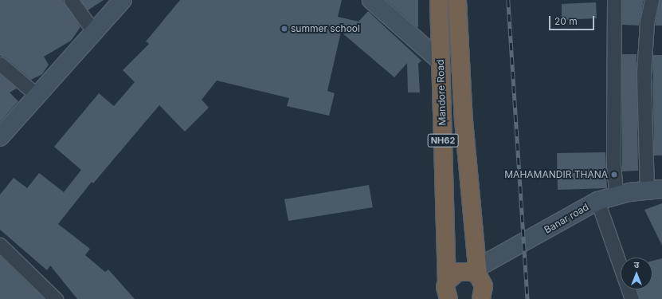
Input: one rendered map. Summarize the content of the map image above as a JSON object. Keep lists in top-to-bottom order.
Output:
{
  "streets": {
    "highway": ["Mandore Road", "NH62"],
    "street": ["Banar road"]
  },
  "crossings": [
    ["Mandore Road", "Banar road"]
  ],
  "places": ["summer school", "MAHAMANDIR THANA"],
  "scale_bar": "20 m",
  "north": "top"
}
